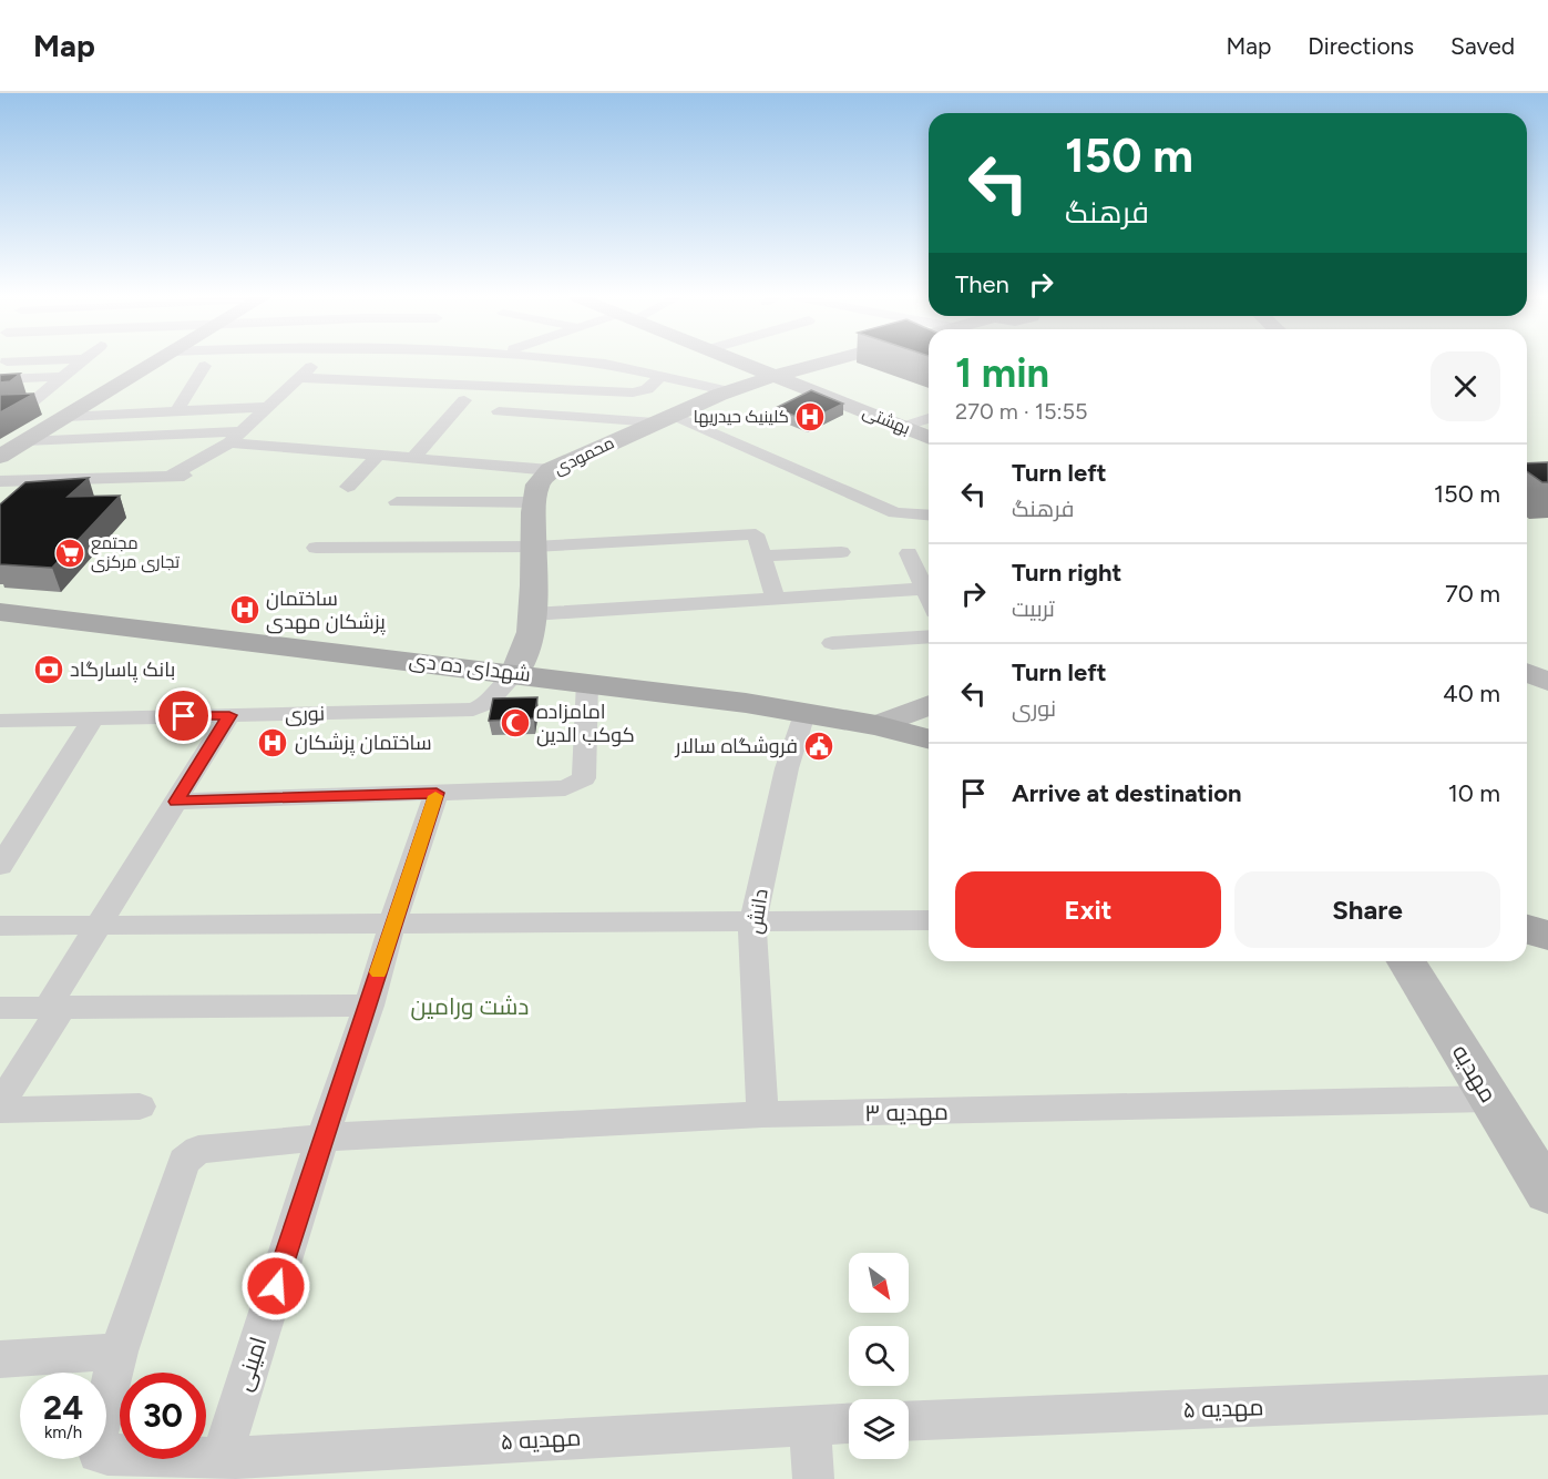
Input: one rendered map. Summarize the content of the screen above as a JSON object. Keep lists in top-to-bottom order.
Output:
{
  "streets": {
    "main road": ["شهدای ده دی"],
    "street": [
      "بهشتی",
      "محمودی",
      "نوری",
      "دانش",
      "مهدیه",
      "مهدیه ۳",
      "امینی",
      "مهدیه ۵"
    ]
  },
  "crossings": [
    ["بهشتی", "محمودی"],
    ["محمودی", "شهدای ده دی"],
    ["محمودی", "نوری"],
    ["شهدای ده دی", "نوری"],
    ["شهدای ده دی", "دانش"],
    ["دانش", "مهدیه ۳"],
    ["مهدیه", "مهدیه ۳"],
    ["مهدیه ۳", "امینی"],
    ["مهدیه ۳", "مهدیه ۵"],
    ["امینی", "مهدیه ۵"]
  ],
  "parks": ["دشت ورامین"],
  "places": {
    "hospital": ["کلینیک حیدریها", "ساختمان پزشکان مهدی", "ساختمان پزشکان"],
    "supermarket": ["مجتمع تجاری مرکزی"],
    "bank": ["بانک پاسارگاد"],
    "mosque": ["امامزاده کوکب الدین"],
    "public building": ["فروشگاه سالار"]
  },
  "north": "bottom right",
  "page": {
    "header": "Map",
    "nav": ["Map", "Directions", "Saved"],
    "turn": ["150 m", "فرهنگ"],
    "then": "Then",
    "heading": ["1 min", "270 m · 15:55"],
    "list": [
      {
        "name": "Turn left",
        "note": "فرهنگ",
        "value": "150 m"
      },
      {
        "name": "Turn right",
        "note": "تربیت",
        "value": "70 m"
      },
      {
        "name": "Turn left",
        "note": "نوری",
        "value": "40 m"
      },
      {
        "name": "Arrive at destination",
        "value": "10 m"
      }
    ],
    "buttons": ["Exit", "Share"],
    "speed": "24 km/h",
    "limit": "30"
  }
}
